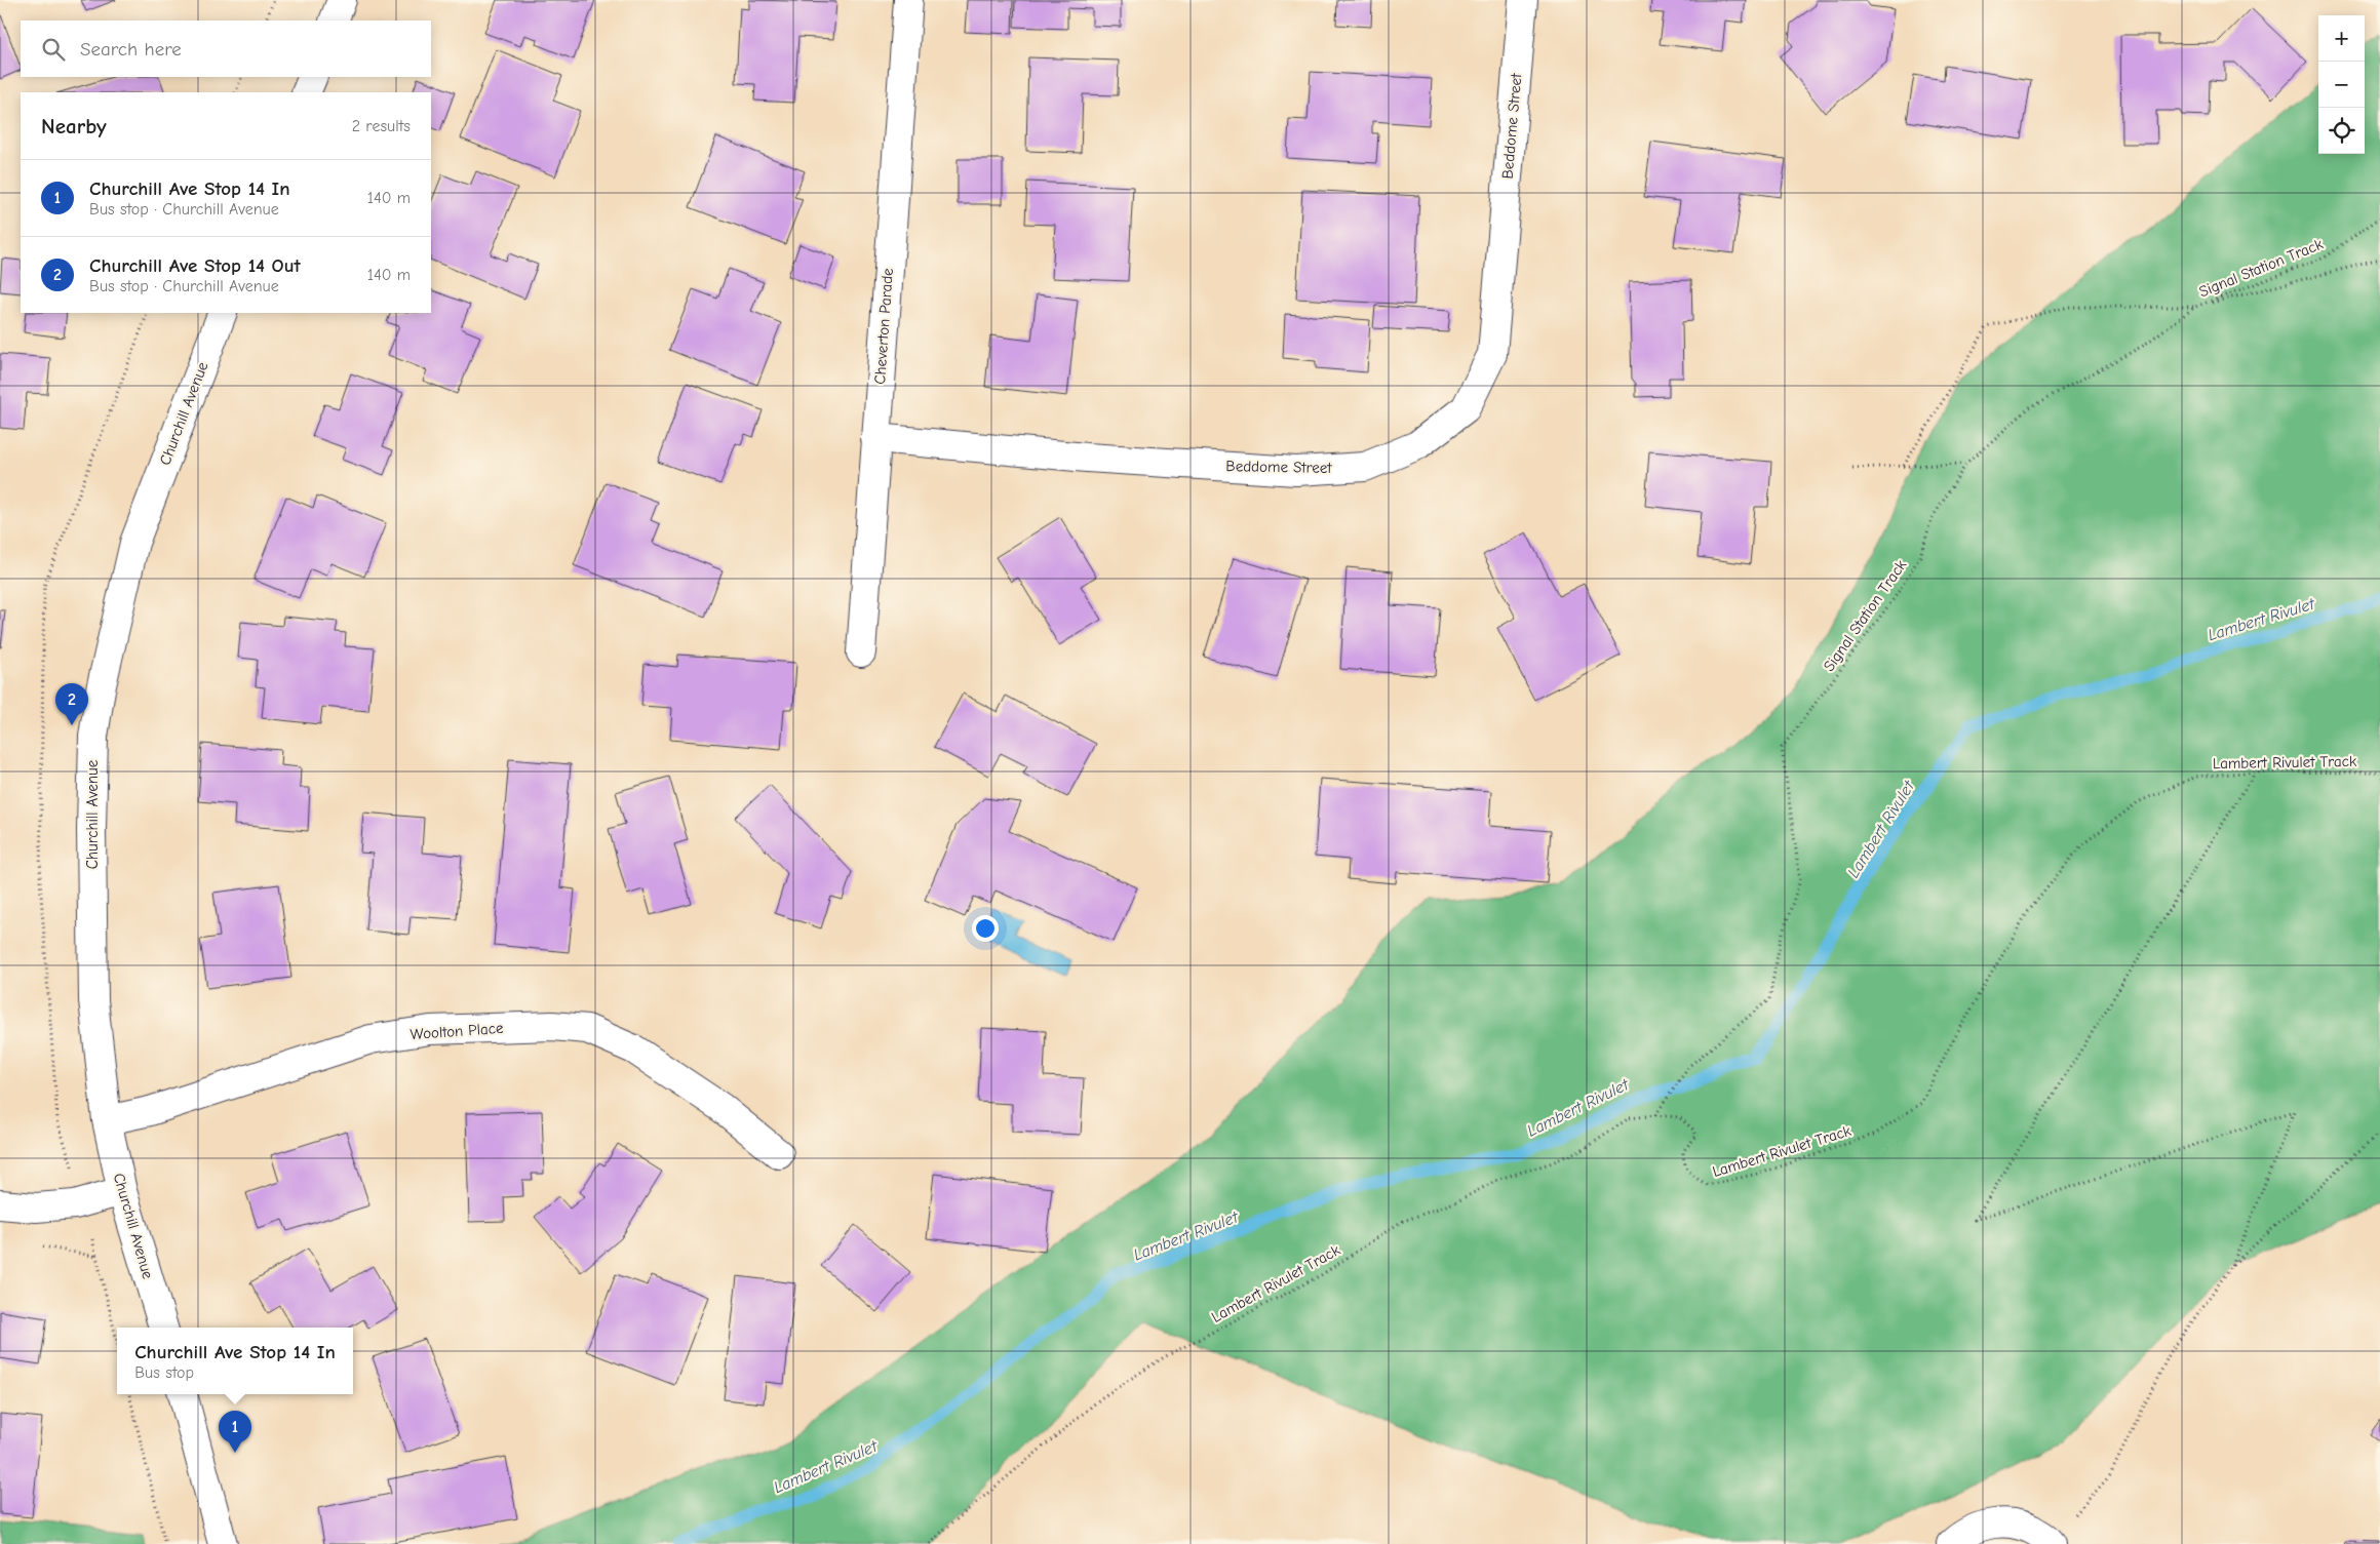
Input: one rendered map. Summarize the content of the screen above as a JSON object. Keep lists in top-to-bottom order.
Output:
{
  "streets": {
    "street": [
      "Beddome Street",
      "Cheverton Parade",
      "Churchill Avenue",
      "Woolton Place"
    ],
    "path": ["Signal Station Track", "Lambert Rivulet Track"]
  },
  "crossings": [
    ["Beddome Street", "Cheverton Parade"],
    ["Signal Station Track", "Lambert Rivulet Track"],
    ["Churchill Avenue", "Woolton Place"]
  ],
  "water": ["Lambert Rivulet"],
  "page": {
    "map_buttons": ["+", "−"],
    "search": "Search here",
    "heading": ["Nearby", "2 results"],
    "list": [
      {
        "mark": "1",
        "name": "Churchill Ave Stop 14 In",
        "note": "Bus stop · Churchill Avenue",
        "value": "140 m"
      },
      {
        "mark": "2",
        "name": "Churchill Ave Stop 14 Out",
        "note": "Bus stop · Churchill Avenue",
        "value": "140 m"
      }
    ],
    "pins": ["2", "1"],
    "popup": ["Churchill Ave Stop 14 In", "Bus stop"]
  }
}
